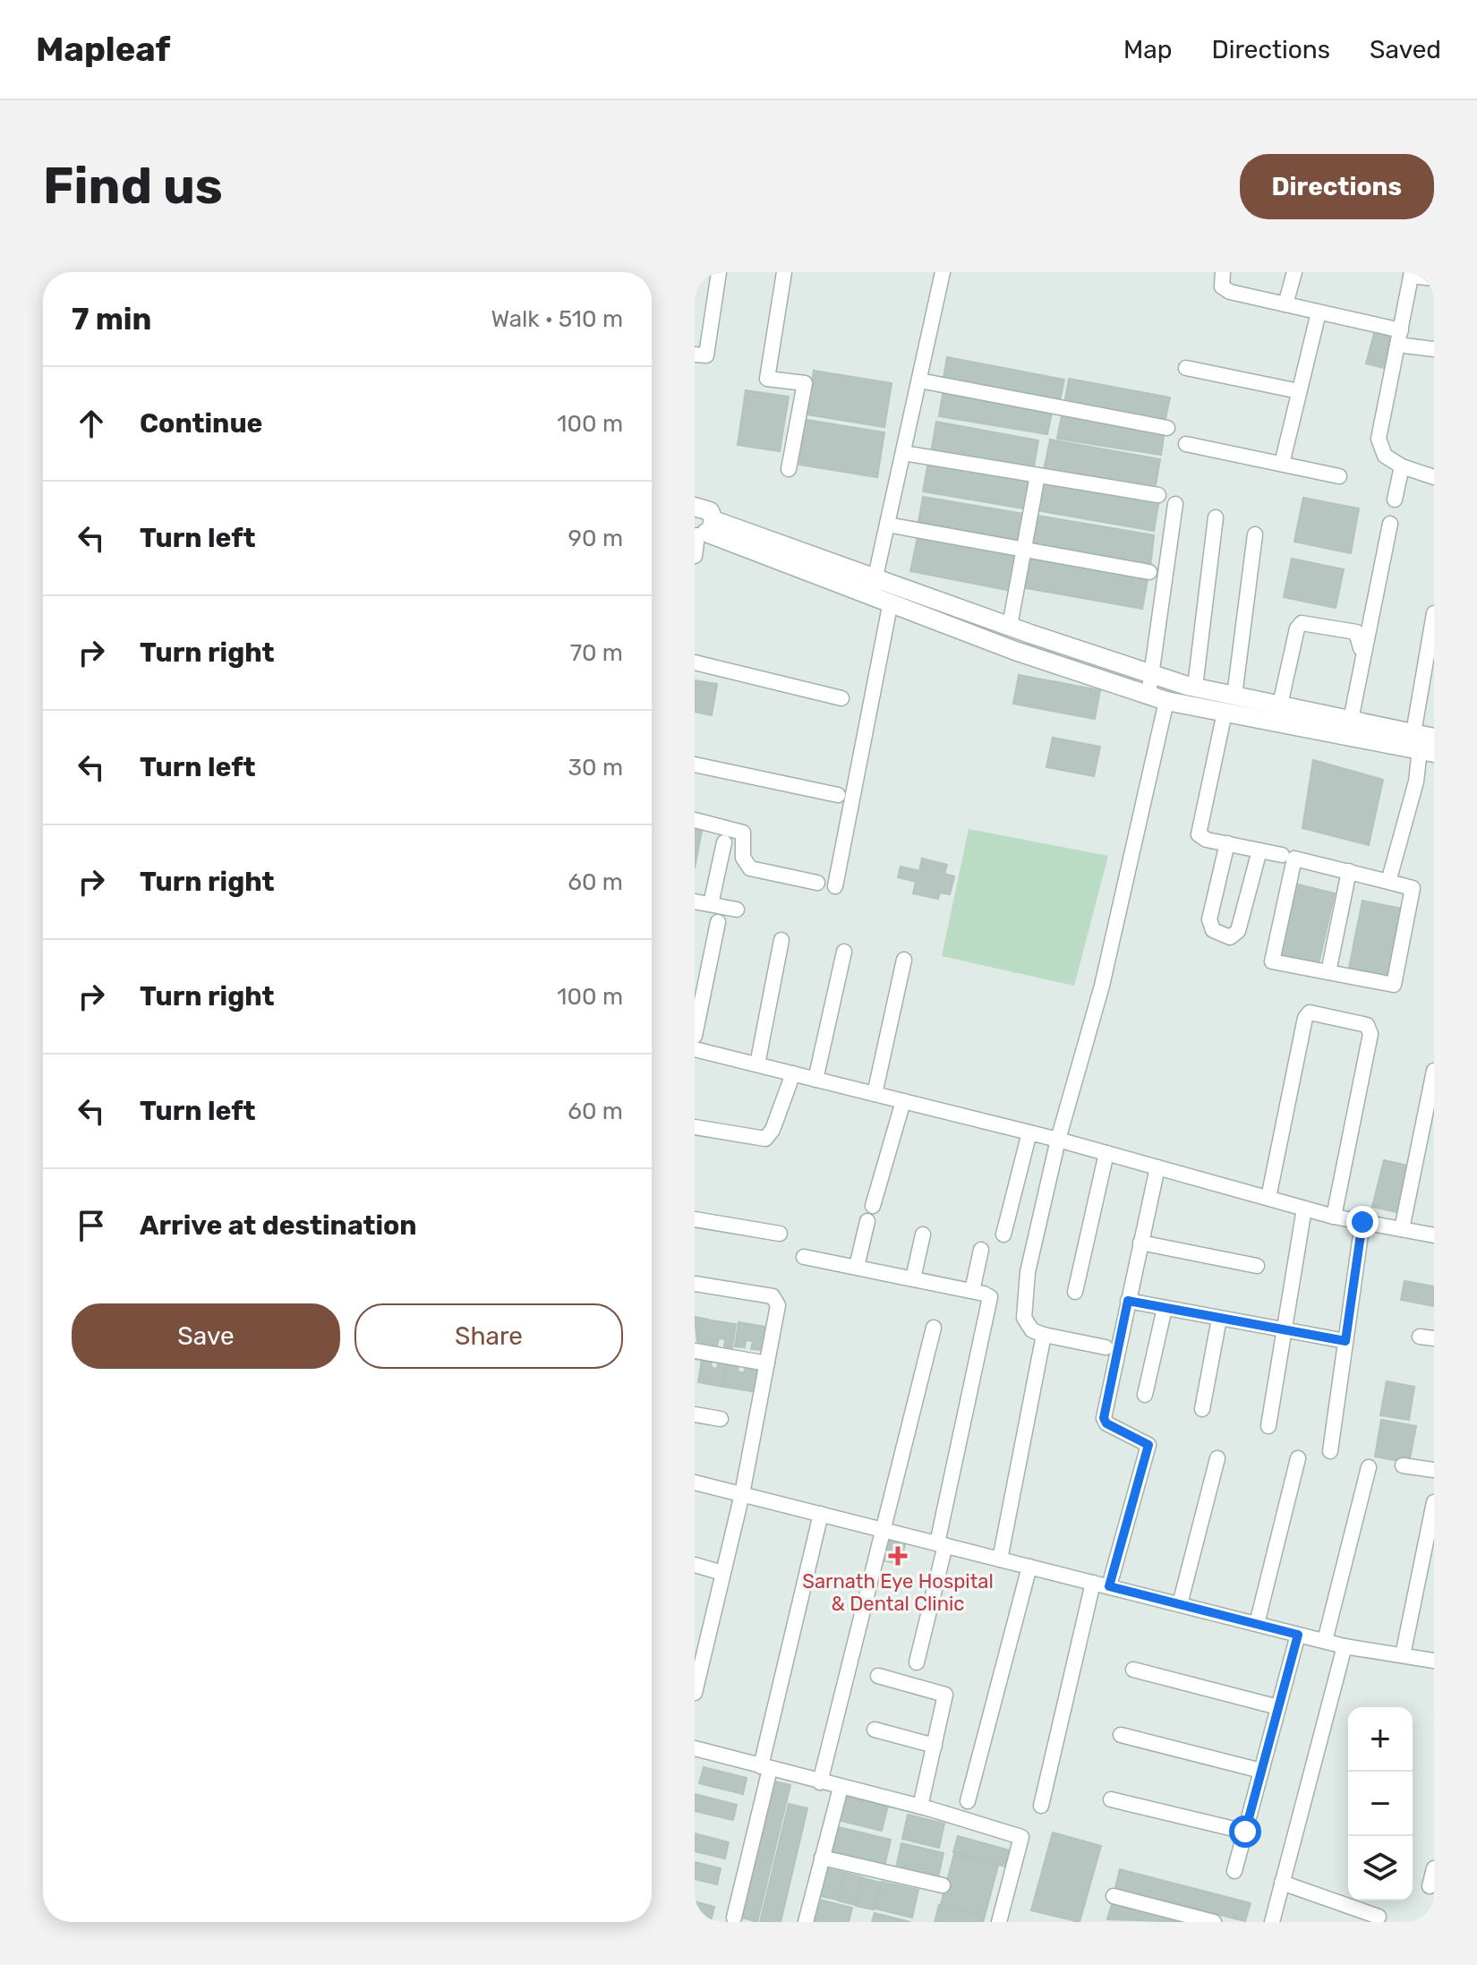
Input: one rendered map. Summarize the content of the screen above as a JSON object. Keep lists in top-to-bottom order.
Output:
{
  "places": {
    "health": ["Sarnath Eye Hospital & Dental Clinic"]
  },
  "page": {
    "header": "Mapleaf",
    "nav": ["Map", "Directions", "Saved"],
    "buttons": [
      "Directions",
      ["Save", "Share"]
    ],
    "title": "Find us",
    "heading": ["7 min", "Walk · 510 m"],
    "list": [
      ["Continue", "100 m"],
      ["Turn left", "90 m"],
      ["Turn right", "70 m"],
      ["Turn left", "30 m"],
      ["Turn right", "60 m"],
      ["Turn right", "100 m"],
      ["Turn left", "60 m"],
      "Arrive at destination"
    ],
    "map_buttons": ["+", "−"]
  }
}
